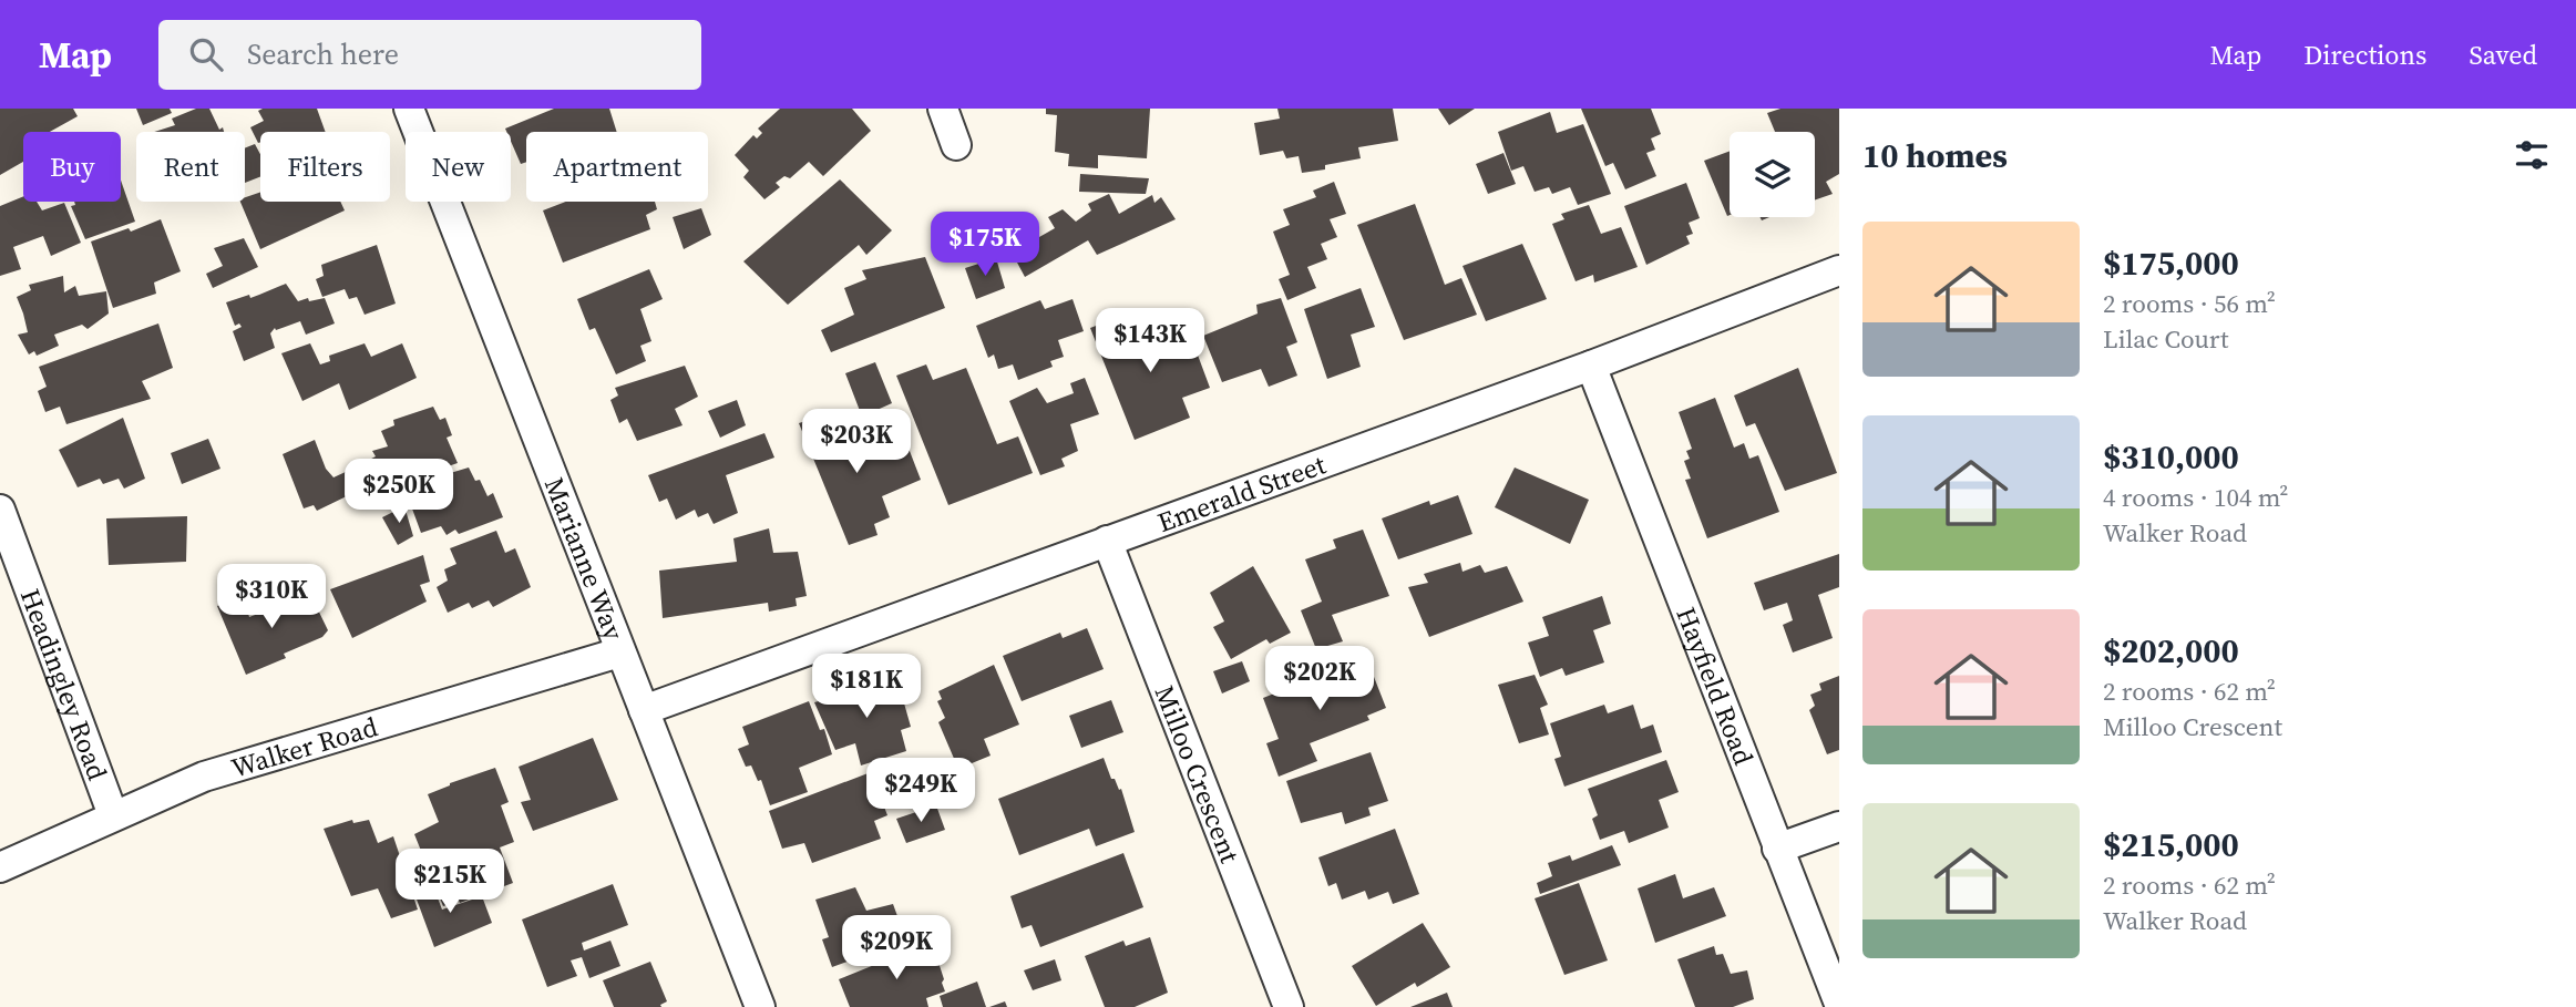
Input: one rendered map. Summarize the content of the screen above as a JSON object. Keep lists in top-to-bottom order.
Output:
{
  "streets": {
    "street": [
      "Emerald Street",
      "Marianne Way",
      "Headingley Road",
      "Hayfield Road",
      "Walker Road",
      "Milloo Crescent"
    ]
  },
  "crossings": [
    ["Emerald Street", "Marianne Way"],
    ["Emerald Street", "Hayfield Road"],
    ["Emerald Street", "Milloo Crescent"],
    ["Marianne Way", "Walker Road"],
    ["Headingley Road", "Walker Road"]
  ],
  "page": {
    "header": "Map",
    "search": "Search here",
    "nav": ["Map", "Directions", "Saved"],
    "heading": "10 homes",
    "chip": [
      "Buy",
      "Rent",
      "Filters",
      "New",
      "Apartment"
    ],
    "list": [
      {
        "name": "$175,000",
        "note": "2 rooms · 56 m² · Lilac Court"
      },
      {
        "name": "$310,000",
        "note": "4 rooms · 104 m² · Walker Road"
      },
      {
        "name": "$202,000",
        "note": "2 rooms · 62 m² · Milloo Crescent"
      },
      {
        "name": "$215,000",
        "note": "2 rooms · 62 m² · Walker Road"
      }
    ],
    "price": [
      "$175K",
      "$143K",
      "$203K",
      "$250K",
      "$310K",
      "$202K",
      "$181K",
      "$249K",
      "$215K",
      "$209K"
    ]
  }
}
